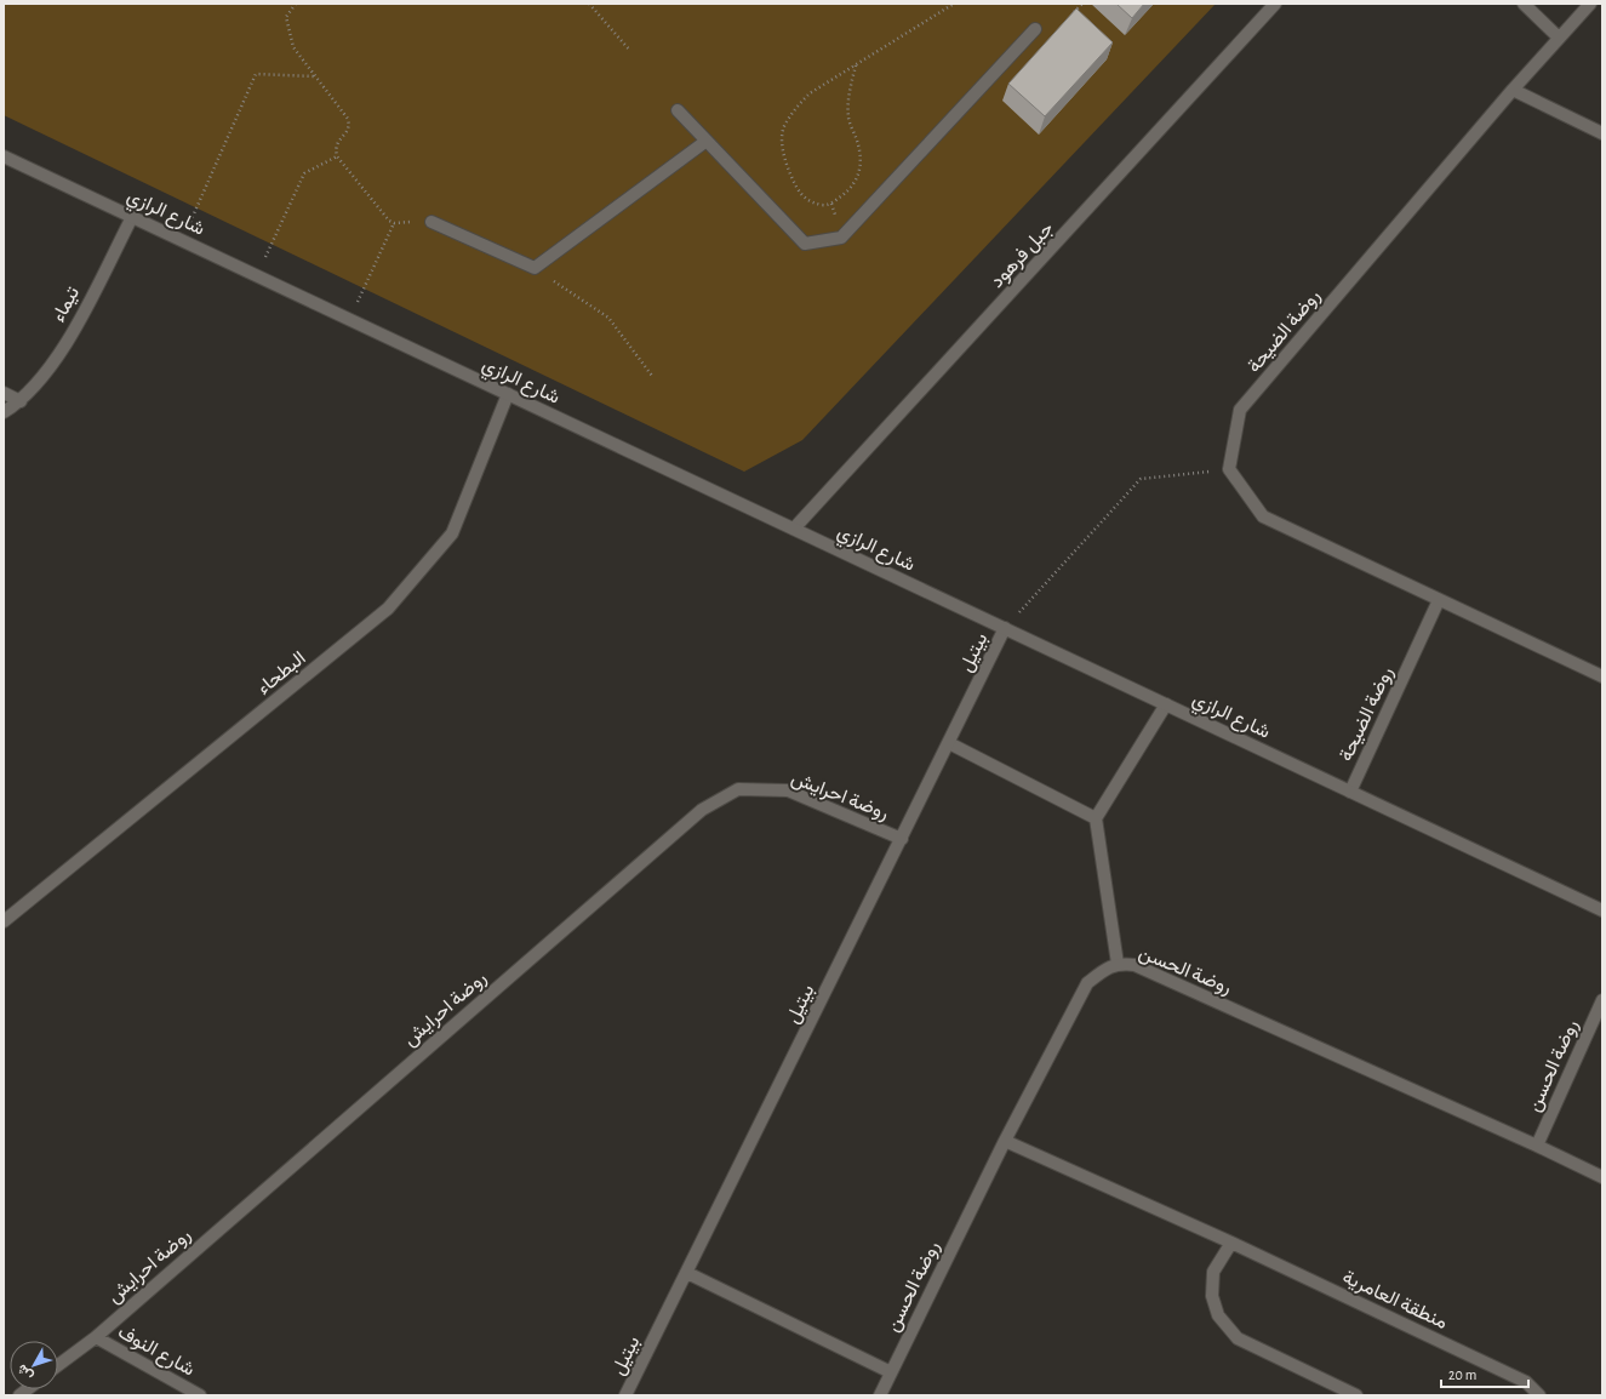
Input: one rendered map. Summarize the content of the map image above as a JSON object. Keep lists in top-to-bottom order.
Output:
{
  "streets": {
    "street": [
      "شارع الرازي",
      "جبل فرهود",
      "تيماء",
      "روضة الضيحة",
      "بيتيل",
      "البطحاء",
      "روضة احرايش",
      "روضة الحسن",
      "منطقة العامرية",
      "شارع النوف"
    ]
  },
  "crossings": [
    ["شارع الرازي", "جبل فرهود"],
    ["شارع الرازي", "تيماء"],
    ["شارع الرازي", "روضة الضيحة"],
    ["شارع الرازي", "بيتيل"],
    ["شارع الرازي", "البطحاء"],
    ["بيتيل", "روضة احرايش"],
    ["روضة احرايش", "شارع النوف"],
    ["روضة الحسن", "منطقة العامرية"]
  ],
  "scale_bar": "20 m",
  "north": "bottom left"
}
